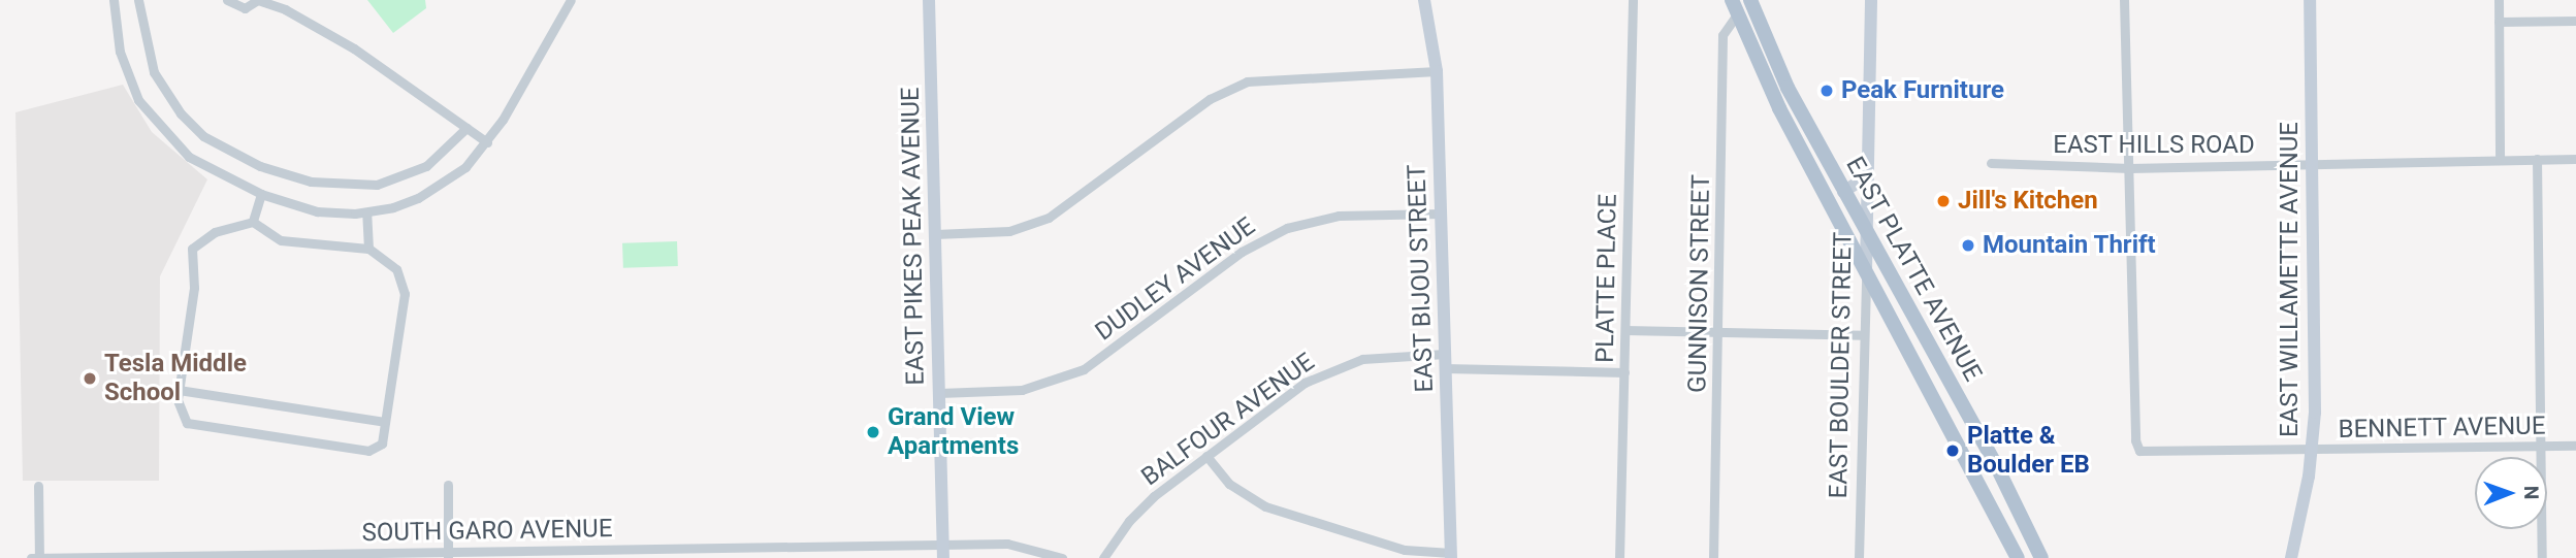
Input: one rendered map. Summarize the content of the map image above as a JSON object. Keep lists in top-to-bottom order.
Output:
{
  "streets": {
    "main road": ["EAST PLATTE AVENUE"],
    "street": [
      "EAST HILLS ROAD",
      "EAST PIKES PEAK AVENUE",
      "EAST BIJOU STREET",
      "PLATTE PLACE",
      "DUDLEY AVENUE",
      "EAST WILLAMETTE AVENUE",
      "GUNNISON STREET",
      "EAST BOULDER STREET",
      "BALFOUR AVENUE",
      "BENNETT AVENUE",
      "SOUTH GARO AVENUE"
    ]
  },
  "crossings": [
    ["EAST HILLS ROAD", "EAST WILLAMETTE AVENUE"],
    ["EAST HILLS ROAD", "BENNETT AVENUE"],
    ["EAST PIKES PEAK AVENUE", "DUDLEY AVENUE"],
    ["EAST PIKES PEAK AVENUE", "SOUTH GARO AVENUE"],
    ["EAST PLATTE AVENUE", "GUNNISON STREET"],
    ["EAST PLATTE AVENUE", "EAST BOULDER STREET"],
    ["EAST BIJOU STREET", "DUDLEY AVENUE"],
    ["EAST BIJOU STREET", "BALFOUR AVENUE"],
    ["EAST WILLAMETTE AVENUE", "BENNETT AVENUE"]
  ],
  "places": [
    "Peak Furniture",
    "Jill's Kitchen",
    "Mountain Thrift",
    "Tesla Middle School",
    "Grand View Apartments",
    "Platte & Boulder EB"
  ],
  "north": "right"
}
